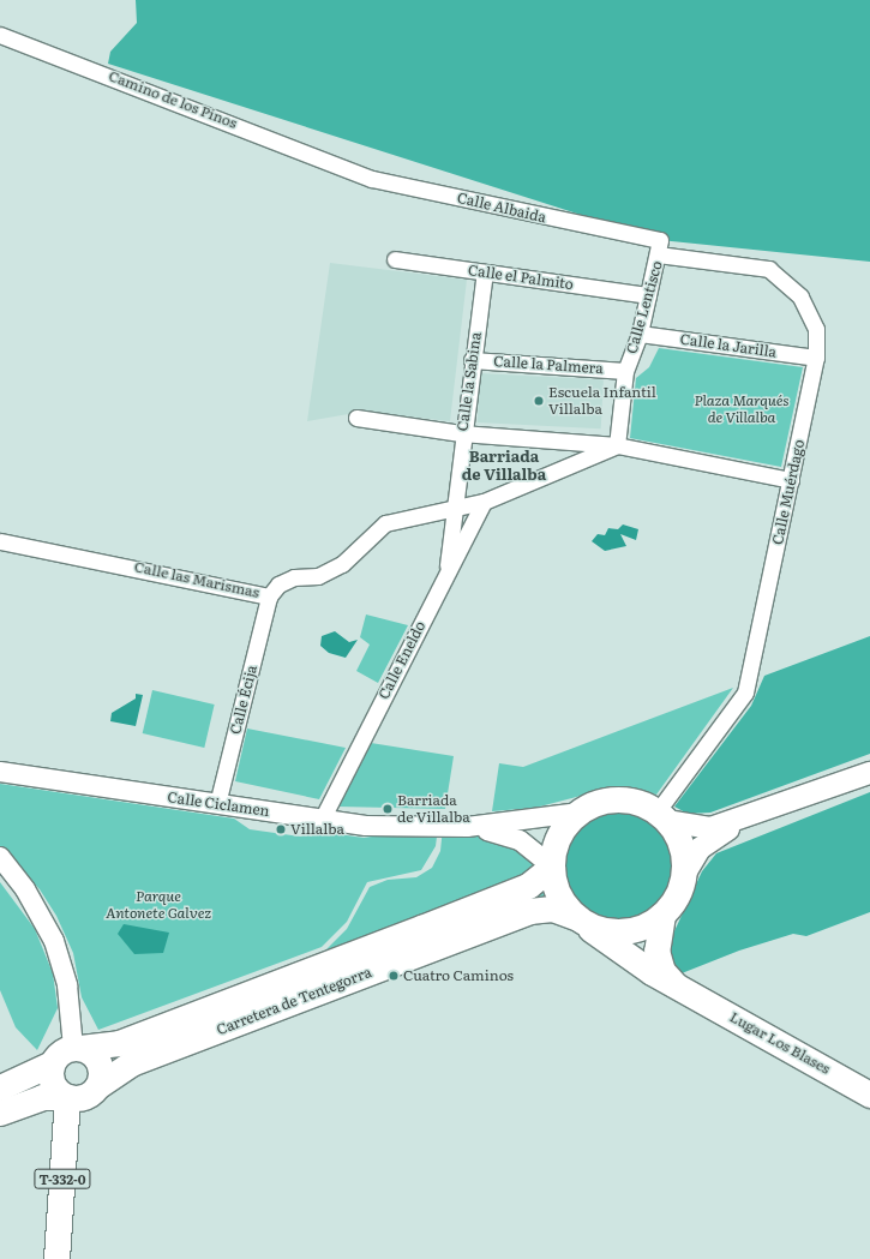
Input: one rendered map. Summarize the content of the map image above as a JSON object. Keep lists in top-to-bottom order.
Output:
{
  "streets": {
    "main road": ["Carretera de Tentegorra", "Lugar Los Blases", "T-332-0"],
    "street": [
      "Camino de los Pinos",
      "Calle Albaida",
      "Calle el Palmito",
      "Calle Lentisco",
      "Calle la Jarilla",
      "Calle la Palmera",
      "Calle la Sabina",
      "Calle Muérdago",
      "Calle las Marismas",
      "Calle Eneldo",
      "Calle Écija",
      "Calle Ciclamen"
    ]
  },
  "crossings": [
    ["Camino de los Pinos", "Calle Albaida"],
    ["Calle Albaida", "Calle Lentisco"],
    ["Calle Albaida", "Calle Muérdago"],
    ["Calle el Palmito", "Calle Lentisco"],
    ["Calle el Palmito", "Calle la Sabina"],
    ["Calle Lentisco", "Calle la Jarilla"],
    ["Calle Lentisco", "Calle la Palmera"],
    ["Calle Lentisco", "Calle Muérdago"],
    ["Calle Lentisco", "Calle las Marismas"],
    ["Calle la Jarilla", "Calle Muérdago"],
    ["Calle la Palmera", "Calle la Sabina"],
    ["Calle la Sabina", "Calle las Marismas"],
    ["Calle la Sabina", "Calle Eneldo"],
    ["Calle Muérdago", "Calle Ciclamen"],
    ["Calle Muérdago", "Carretera de Tentegorra"],
    ["Calle Muérdago", "Lugar Los Blases"],
    ["Calle las Marismas", "Calle Eneldo"],
    ["Calle las Marismas", "Calle Écija"],
    ["Calle Eneldo", "Calle Ciclamen"],
    ["Calle Écija", "Calle Ciclamen"],
    ["Calle Ciclamen", "Carretera de Tentegorra"],
    ["Calle Ciclamen", "Lugar Los Blases"],
    ["Carretera de Tentegorra", "Lugar Los Blases"],
    ["Carretera de Tentegorra", "T-332-0"]
  ],
  "districts": ["Barriada de Villalba"],
  "parks": ["Plaza Marqués de Villalba", "Parque Antonete Galvez"],
  "places": [
    "Escuela Infantil Villalba",
    "Barriada de Villalba",
    "Villalba",
    "Cuatro Caminos"
  ]
}
